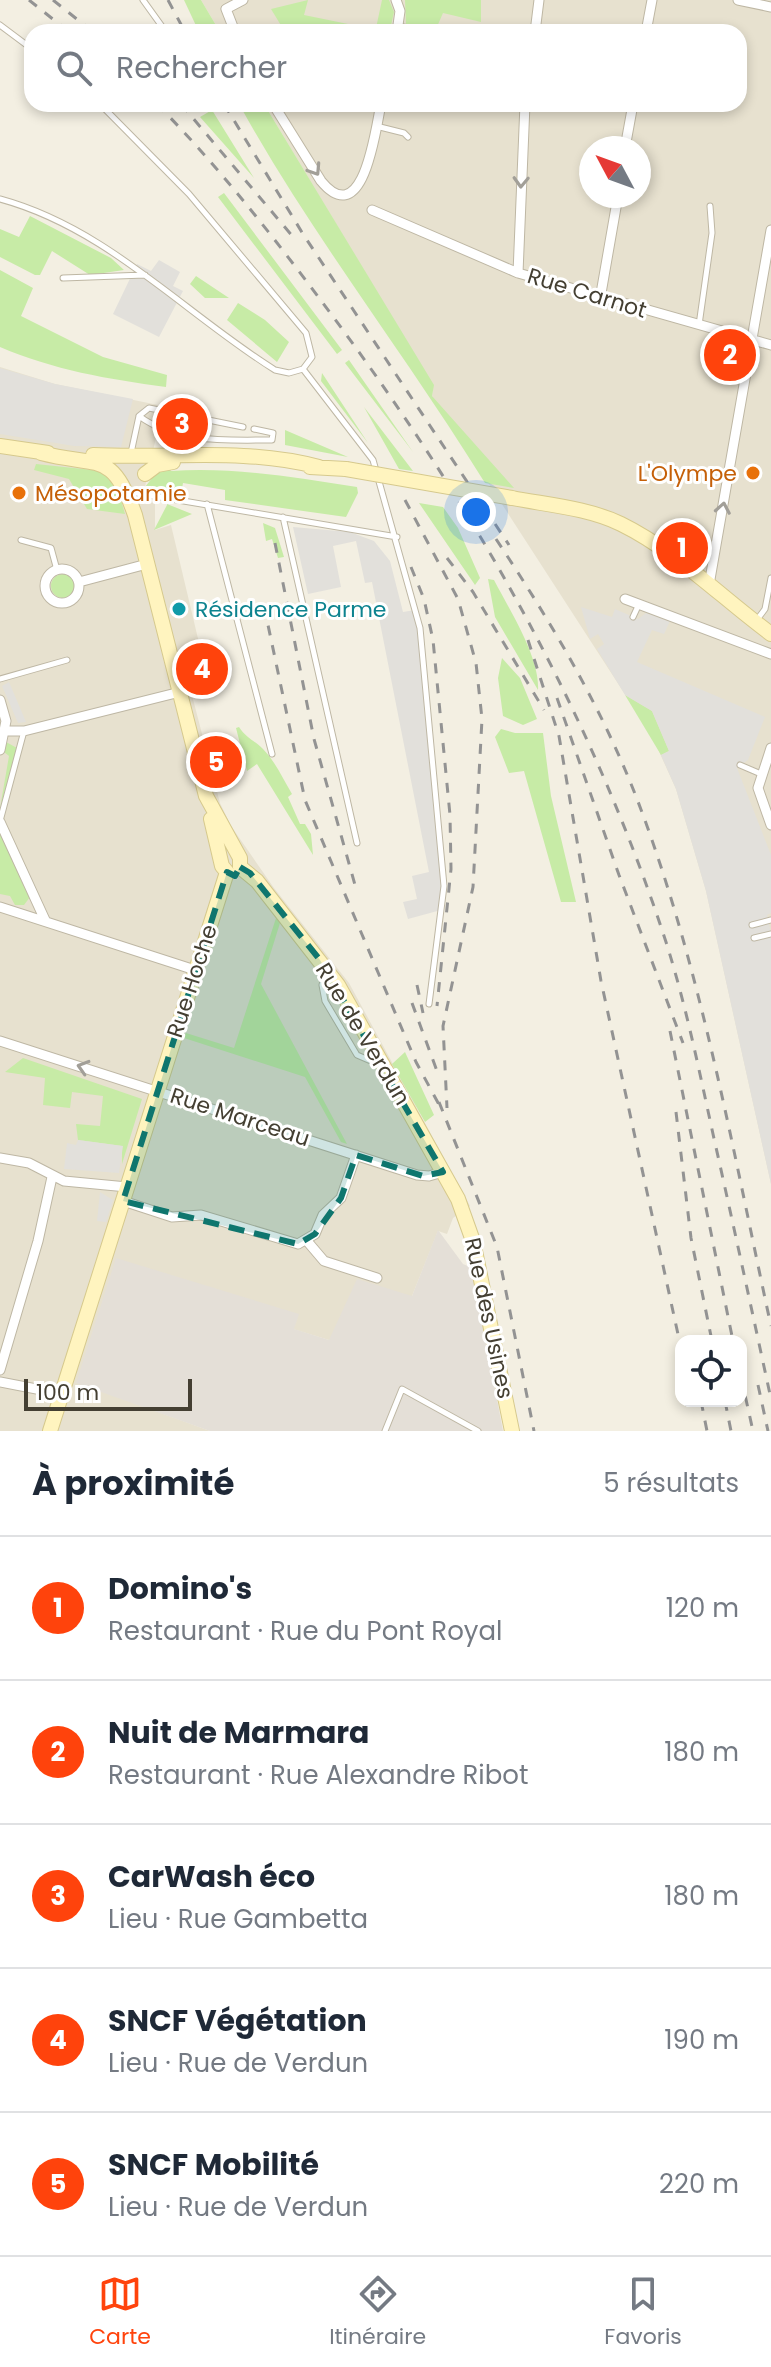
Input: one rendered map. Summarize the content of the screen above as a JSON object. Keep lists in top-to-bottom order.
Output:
{
  "streets": {
    "main road": ["Rue Hoche", "Rue de Verdun", "Rue des Usines"],
    "street": ["Rue Carnot", "Rue Marceau"]
  },
  "crossings": [
    ["Rue Hoche", "Rue de Verdun"],
    ["Rue Hoche", "Rue Marceau"],
    ["Rue de Verdun", "Rue Marceau"],
    ["Rue de Verdun", "Rue des Usines"],
    ["Rue Marceau", "Rue des Usines"]
  ],
  "one_way": ["Rue Carnot", "Rue Marceau"],
  "places": ["L'Olympe", "Mésopotamie", "Résidence Parme"],
  "scale_bar": "100 m",
  "north": "top left",
  "page": {
    "search": "Rechercher",
    "pins": [
      "2",
      "3",
      "1",
      "4",
      "5"
    ],
    "scale": "100 m",
    "heading": ["À proximité", "5 résultats"],
    "list": [
      {
        "mark": "1",
        "name": "Domino's",
        "note": "Restaurant · Rue du Pont Royal",
        "value": "120 m"
      },
      {
        "mark": "2",
        "name": "Nuit de Marmara",
        "note": "Restaurant · Rue Alexandre Ribot",
        "value": "180 m"
      },
      {
        "mark": "3",
        "name": "CarWash éco",
        "note": "Lieu · Rue Gambetta",
        "value": "180 m"
      },
      {
        "mark": "4",
        "name": "SNCF Végétation",
        "note": "Lieu · Rue de Verdun",
        "value": "190 m"
      },
      {
        "mark": "5",
        "name": "SNCF Mobilité",
        "note": "Lieu · Rue de Verdun",
        "value": "220 m"
      }
    ],
    "nav": ["Carte", "Itinéraire", "Favoris"]
  }
}
